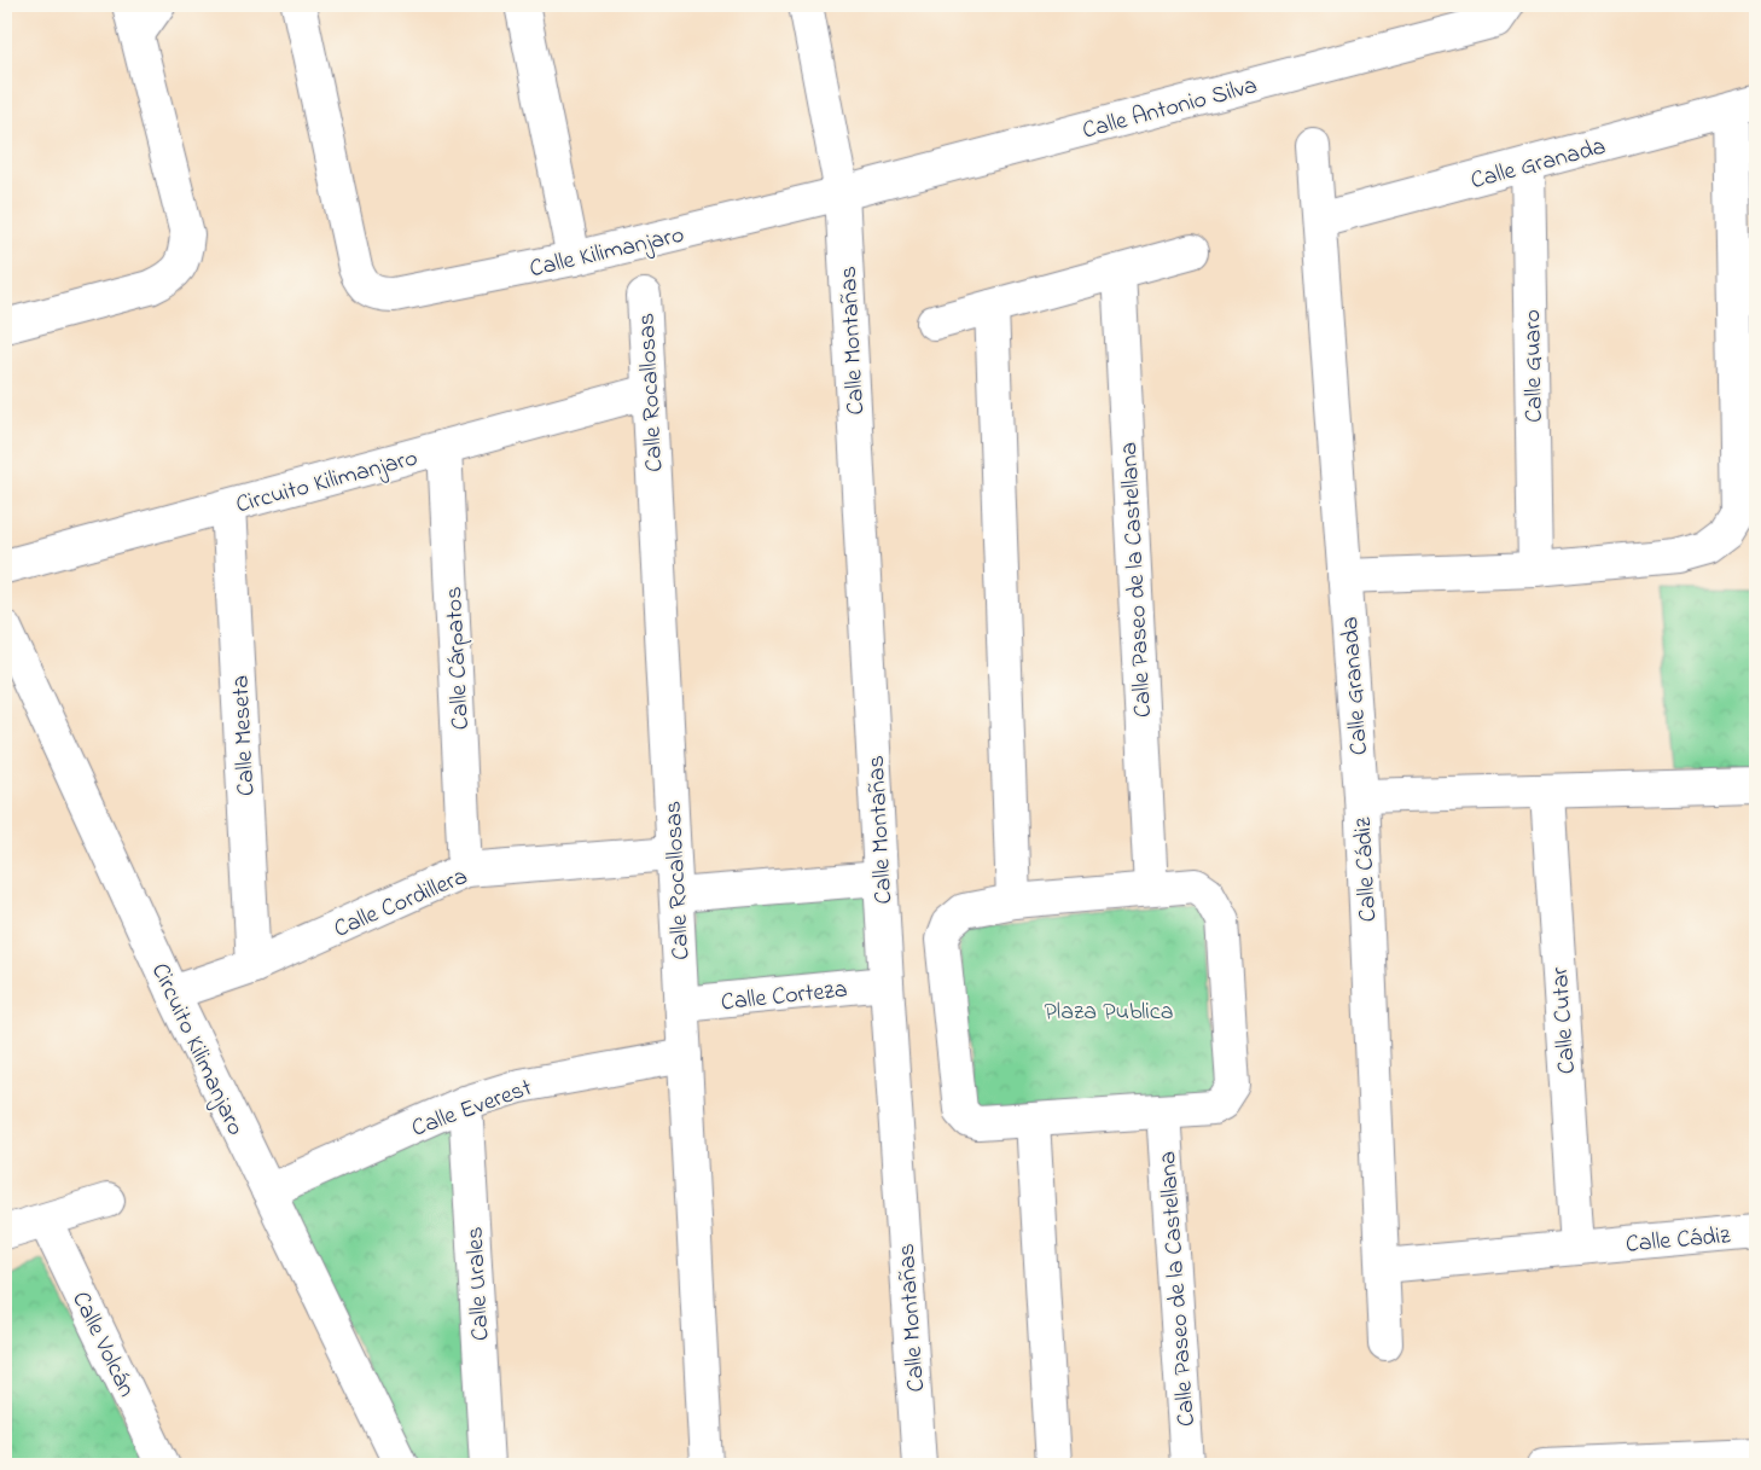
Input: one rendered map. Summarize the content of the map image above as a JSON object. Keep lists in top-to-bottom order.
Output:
{
  "streets": {
    "street": [
      "Calle Antonio Silva",
      "Calle Granada",
      "Calle Kilimanjaro",
      "Calle Montañas",
      "Calle Guaro",
      "Calle Rocallosas",
      "Circuito Kilimanjaro",
      "Calle Paseo de la Castellana",
      "Calle Cárpatos",
      "Calle Meseta",
      "Calle Cádiz",
      "Calle Cordillera",
      "Calle Corteza",
      "Calle Cutar",
      "Calle Everest",
      "Calle Urales",
      "Calle Volcán"
    ]
  },
  "crossings": [
    ["Calle Antonio Silva", "Calle Kilimanjaro"],
    ["Calle Antonio Silva", "Calle Montañas"],
    ["Calle Granada", "Calle Guaro"],
    ["Calle Granada", "Calle Cádiz"],
    ["Calle Kilimanjaro", "Calle Montañas"],
    ["Calle Montañas", "Calle Corteza"],
    ["Calle Rocallosas", "Circuito Kilimanjaro"],
    ["Calle Rocallosas", "Calle Cordillera"],
    ["Calle Rocallosas", "Calle Corteza"],
    ["Calle Rocallosas", "Calle Everest"],
    ["Circuito Kilimanjaro", "Calle Cárpatos"],
    ["Circuito Kilimanjaro", "Calle Meseta"],
    ["Circuito Kilimanjaro", "Calle Cordillera"],
    ["Circuito Kilimanjaro", "Calle Everest"],
    ["Calle Cárpatos", "Calle Cordillera"],
    ["Calle Meseta", "Calle Cordillera"],
    ["Calle Cádiz", "Calle Cutar"],
    ["Calle Everest", "Calle Urales"]
  ],
  "parks": ["Plaza Publica"]
}
